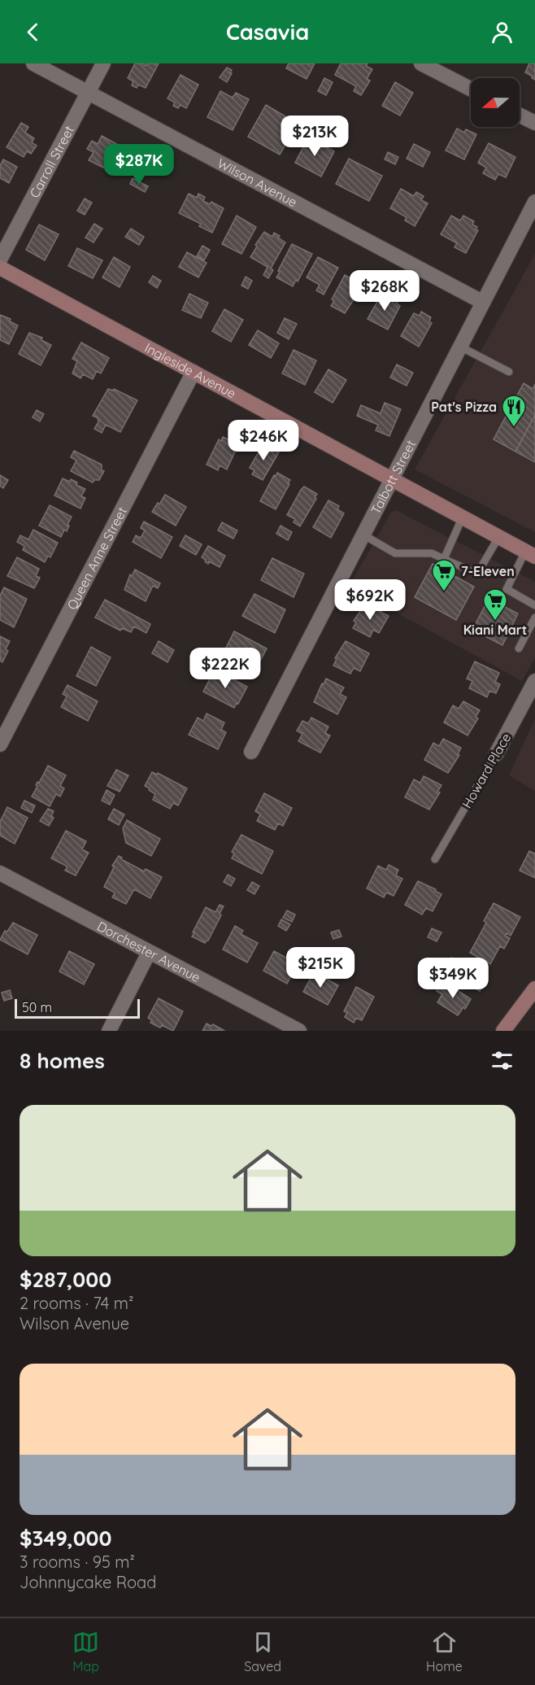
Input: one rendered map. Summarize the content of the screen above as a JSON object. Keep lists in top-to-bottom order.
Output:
{
  "streets": {
    "main road": ["Ingleside Avenue"],
    "street": [
      "Carroll Street",
      "Wilson Avenue",
      "Talbott Street",
      "Queen Anne Street",
      "Howard Place",
      "Dorchester Avenue"
    ]
  },
  "crossings": [
    ["Carroll Street", "Wilson Avenue"],
    ["Wilson Avenue", "Talbott Street"],
    ["Ingleside Avenue", "Talbott Street"],
    ["Ingleside Avenue", "Queen Anne Street"]
  ],
  "places": {
    "restaurant": ["Pat's Pizza"],
    "supermarket": ["7-Eleven", "Kiani Mart"]
  },
  "scale_bar": "50 m",
  "north": "left",
  "page": {
    "header": "Casavia",
    "price": [
      "$213K",
      "$287K",
      "$268K",
      "$246K",
      "$692K",
      "$222K",
      "$215K",
      "$349K"
    ],
    "scale": "50 m",
    "heading": "8 homes",
    "list": [
      {
        "name": "$287,000",
        "note": "2 rooms · 74 m² · Wilson Avenue"
      },
      {
        "name": "$349,000",
        "note": "3 rooms · 95 m² · Johnnycake Road"
      }
    ],
    "tabs": ["Map", "Saved", "Home"]
  }
}
